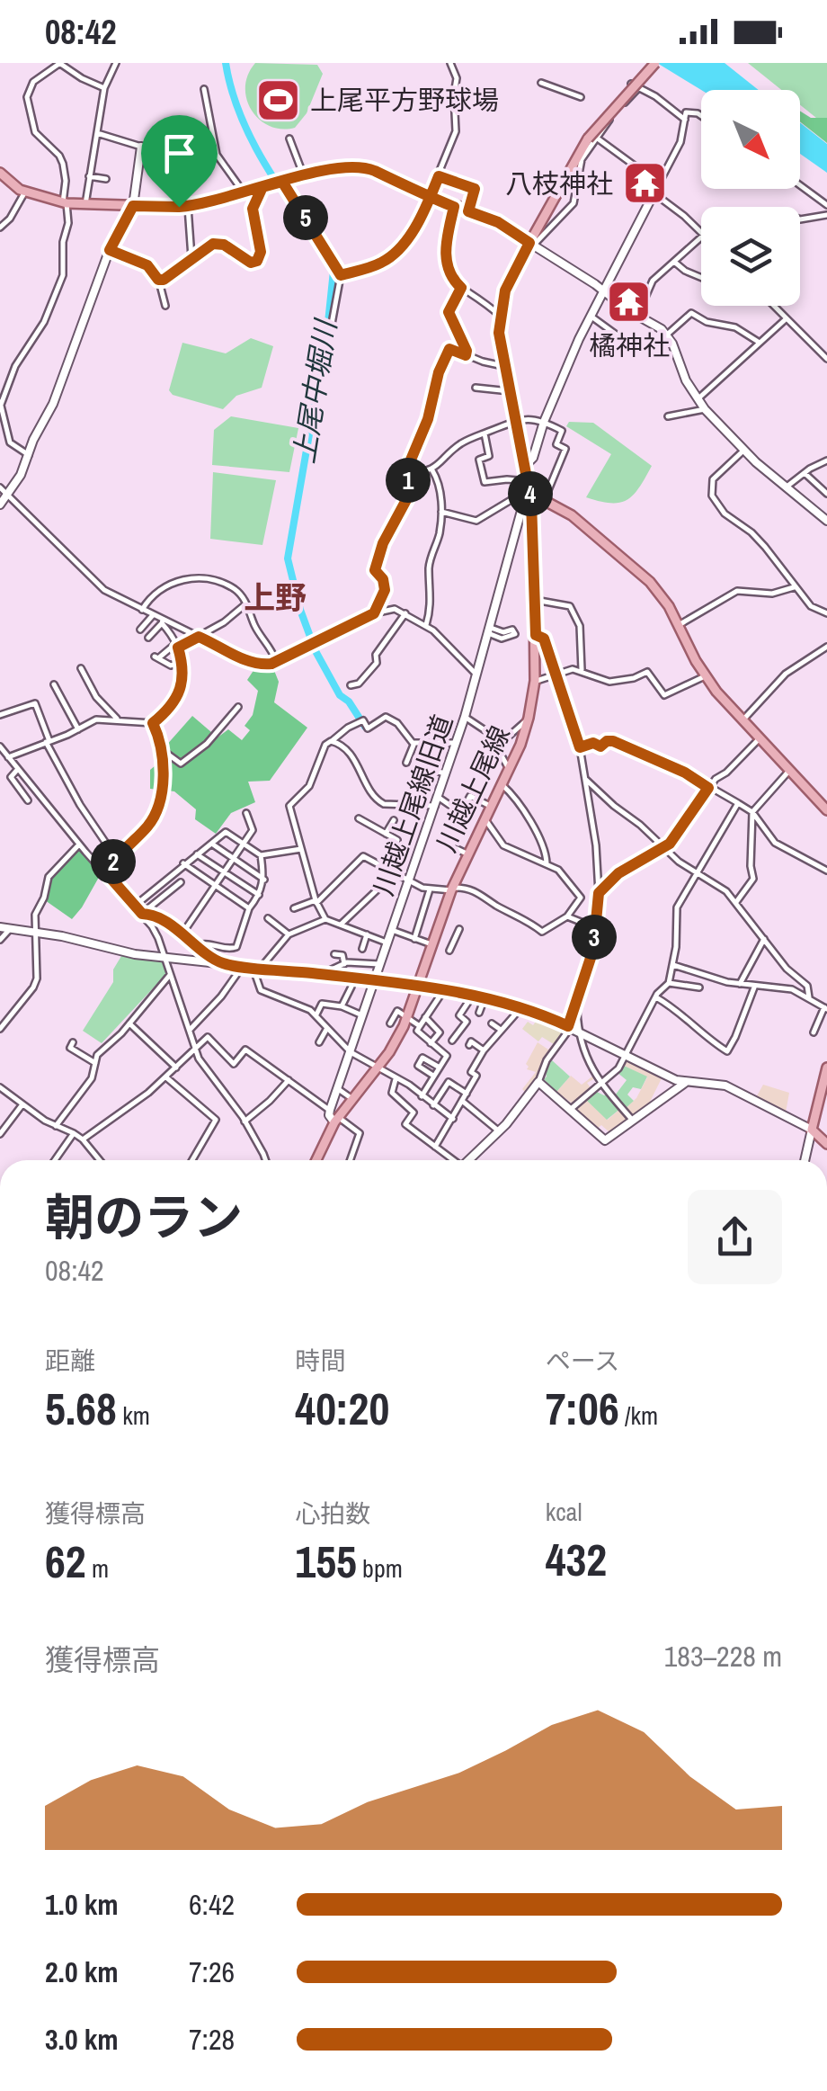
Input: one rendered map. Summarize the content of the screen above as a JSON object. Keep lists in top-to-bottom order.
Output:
{
  "streets": {
    "main road": ["川越上尾線"],
    "street": ["川越上尾線旧道"]
  },
  "crossings": [
    ["川越上尾線", "川越上尾線旧道"]
  ],
  "districts": ["上野"],
  "water": ["上尾中堀川"],
  "places": {
    "sports": ["上尾平方野球場"],
    "temple": ["八枝神社", "橘神社"]
  },
  "north": "bottom right",
  "page": {
    "status": "08:42",
    "pins": [
      "5",
      "1",
      "4",
      "2",
      "3"
    ],
    "heading": ["朝のラン", "08:42"],
    "stats": [
      ["距離", "5.68 km"],
      ["時間", "40:20"],
      ["ペース", "7:06 /km"],
      ["獲得標高", "62 m"],
      ["心拍数", "155 bpm"],
      ["kcal", "432"]
    ],
    "chart": ["獲得標高", "183–228 m"],
    "list": [
      {
        "name": "1.0 km",
        "note": "6:42"
      },
      {
        "name": "2.0 km",
        "note": "7:26"
      },
      {
        "name": "3.0 km",
        "note": "7:28"
      }
    ]
  }
}
